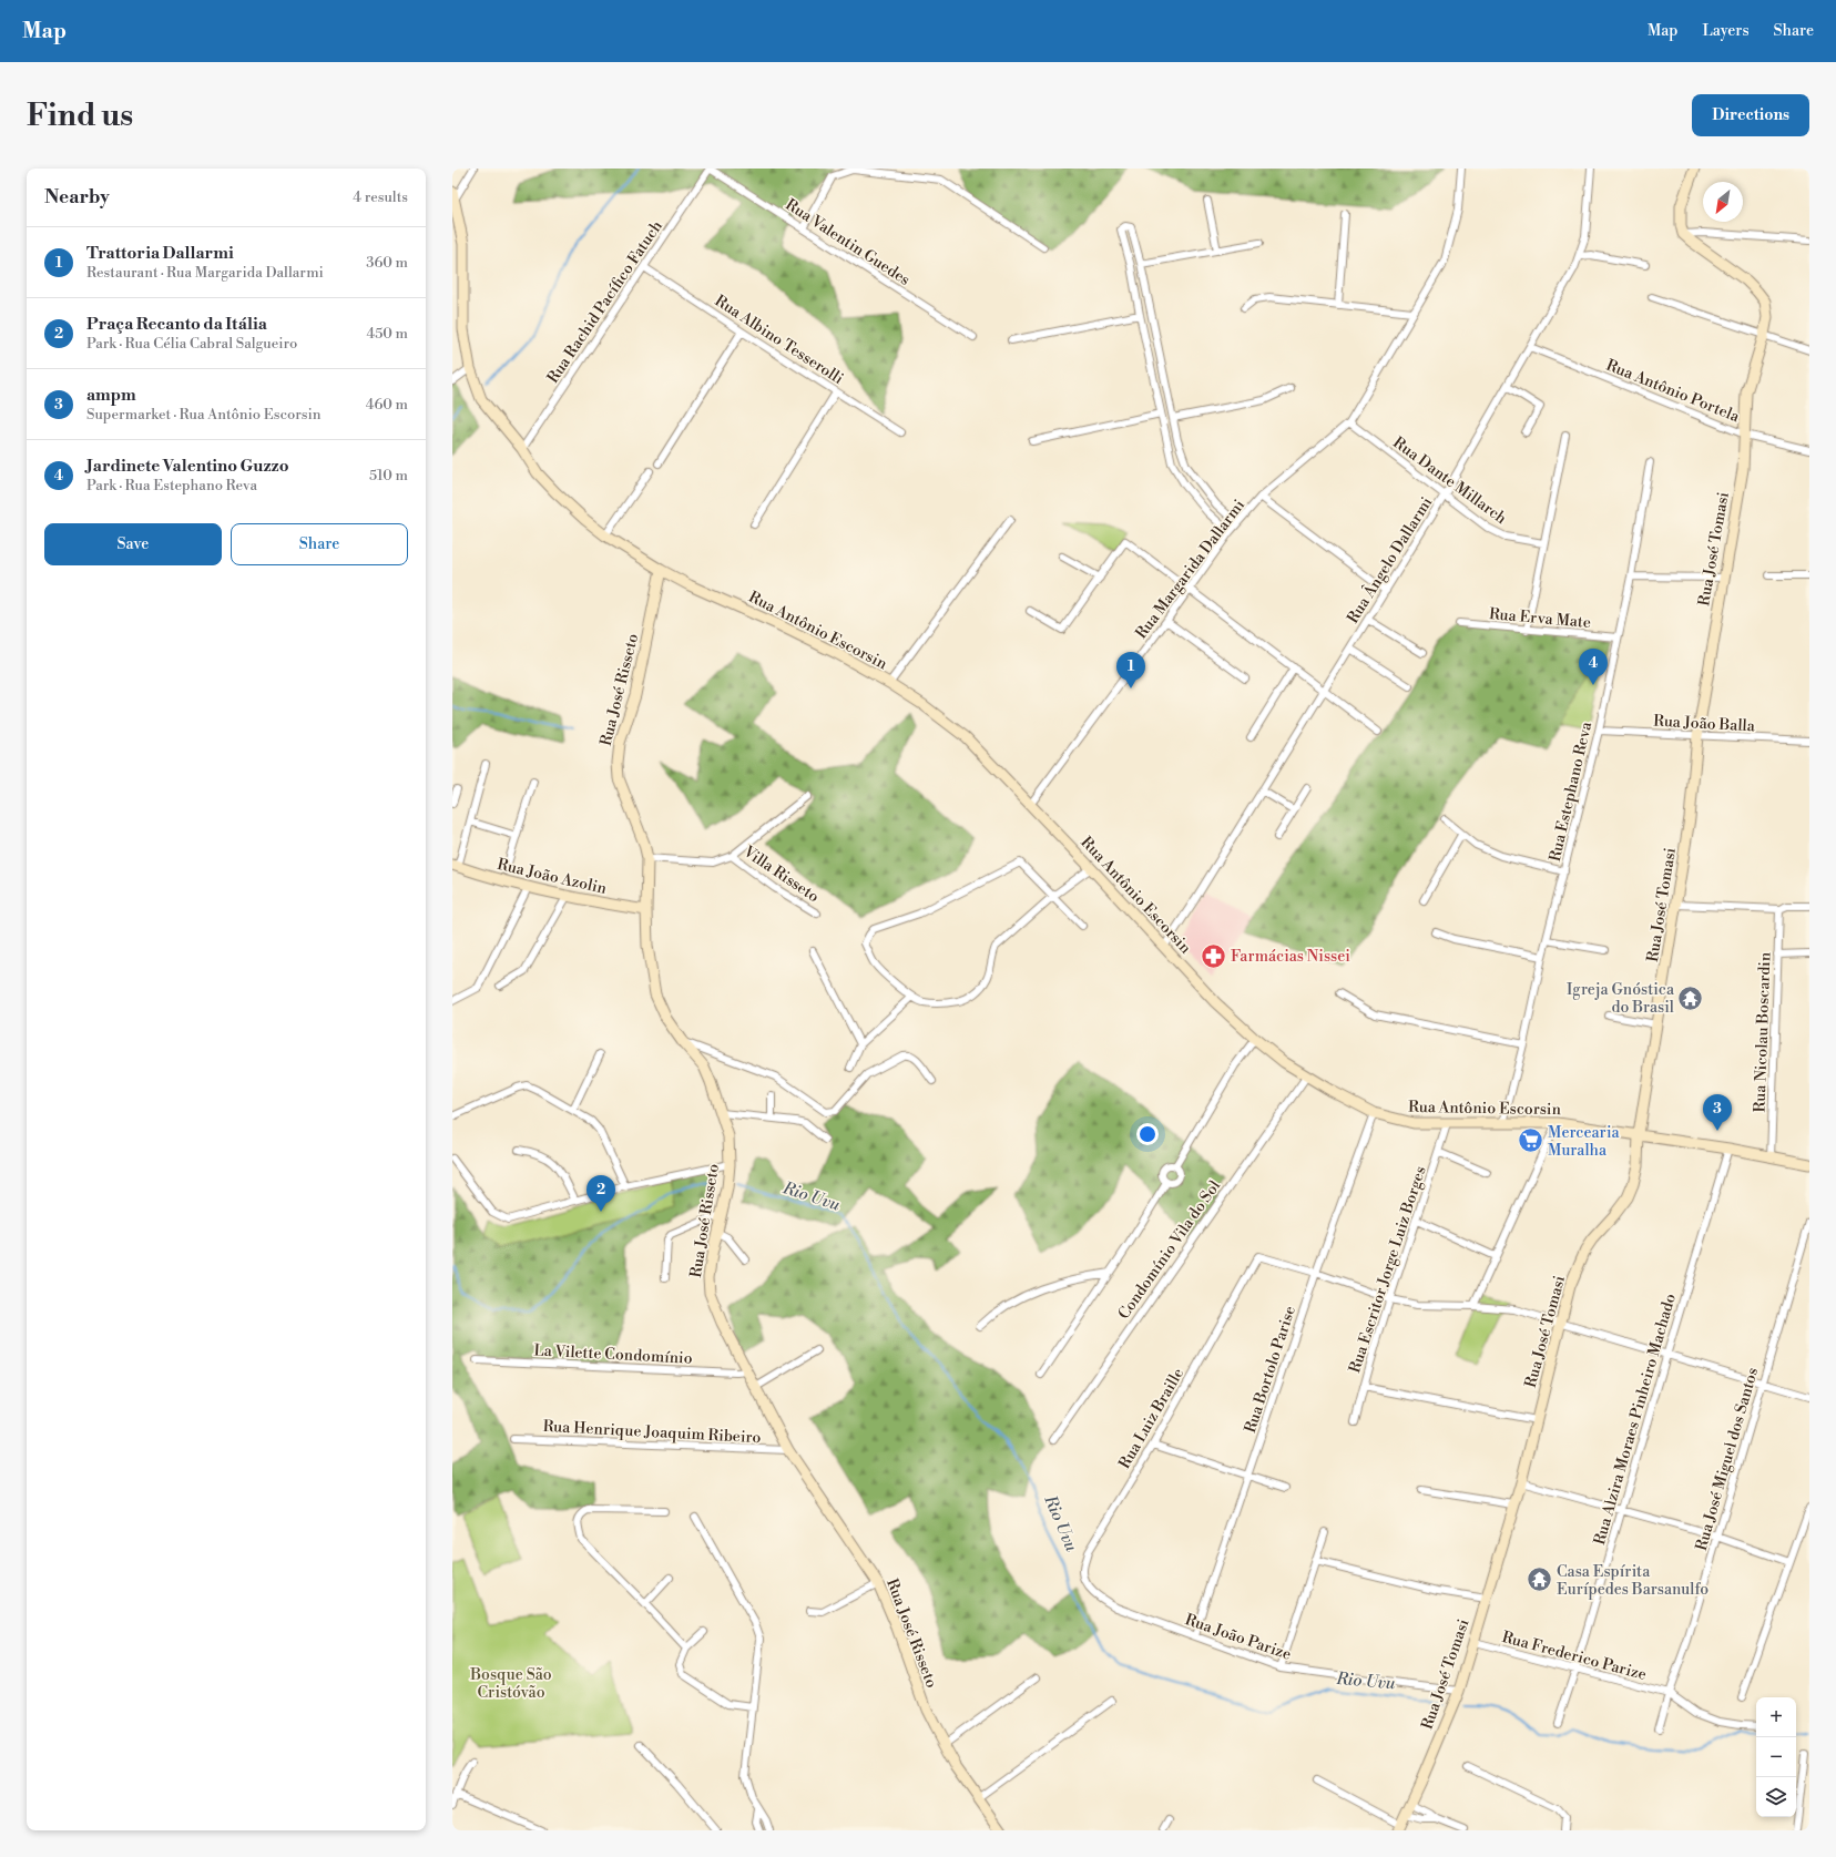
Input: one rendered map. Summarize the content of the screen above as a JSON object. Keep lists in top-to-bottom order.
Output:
{
  "streets": {
    "main road": [
      "Rua José Tomasi",
      "Rua Antônio Escorsin",
      "Rua José Risseto",
      "Rua João Azolin"
    ],
    "street": [
      "Rua Valentin Guedes",
      "Rua Rachid Pacífico Fatuch",
      "Rua Albino Tesserolli",
      "Rua Antônio Portela",
      "Rua Dante Millarch",
      "Rua Ângelo Dallarmi",
      "Rua Margarida Dallarmi",
      "Rua Erva Mate",
      "Rua João Balla",
      "Rua Estephano Reva",
      "Villa Risseto",
      "Rua Nicolau Boscardin",
      "Condomínio Vila do Sol",
      "Rua Escritor Jorge Luiz Borges",
      "La Vilette Condomínio",
      "Rua Bortolo Parise",
      "Rua Luiz Braille",
      "Rua Alzira Moraes Pinheiro Machado",
      "Rua Henrique Joaquim Ribeiro",
      "Rua José Miguel dos Santos",
      "Rua João Parize",
      "Rua Frederico Parize"
    ]
  },
  "crossings": [
    ["Rua Valentin Guedes", "Rua Rachid Pacífico Fatuch"],
    ["Rua Rachid Pacífico Fatuch", "Rua Albino Tesserolli"],
    ["Rua Rachid Pacífico Fatuch", "Rua Antônio Escorsin"],
    ["Rua Antônio Portela", "Rua José Tomasi"],
    ["Rua Antônio Portela", "Rua Ângelo Dallarmi"],
    ["Rua Dante Millarch", "Rua Ângelo Dallarmi"],
    ["Rua Dante Millarch", "Rua Margarida Dallarmi"],
    ["Rua José Tomasi", "Rua Antônio Escorsin"],
    ["Rua José Tomasi", "Rua João Balla"],
    ["Rua José Tomasi", "Rua João Parize"],
    ["Rua José Tomasi", "Rua Frederico Parize"],
    ["Rua Ângelo Dallarmi", "Rua Antônio Escorsin"],
    ["Rua Margarida Dallarmi", "Rua Antônio Escorsin"],
    ["Rua Erva Mate", "Rua Estephano Reva"],
    ["Rua Antônio Escorsin", "Rua José Risseto"],
    ["Rua Antônio Escorsin", "Rua Estephano Reva"],
    ["Rua Antônio Escorsin", "Rua Nicolau Boscardin"],
    ["Rua Antônio Escorsin", "Condomínio Vila do Sol"],
    ["Rua Antônio Escorsin", "Rua Escritor Jorge Luiz Borges"],
    ["Rua Antônio Escorsin", "Rua Bortolo Parise"],
    ["Rua Antônio Escorsin", "Rua Alzira Moraes Pinheiro Machado"],
    ["Rua José Risseto", "Villa Risseto"],
    ["Rua José Risseto", "Rua João Azolin"],
    ["Rua José Risseto", "La Vilette Condomínio"],
    ["Rua José Risseto", "Rua Henrique Joaquim Ribeiro"],
    ["Rua João Balla", "Rua Estephano Reva"],
    ["Rua Bortolo Parise", "Rua Luiz Braille"],
    ["Rua Bortolo Parise", "Rua João Parize"],
    ["Rua Luiz Braille", "Rua João Parize"],
    ["Rua Alzira Moraes Pinheiro Machado", "Rua Frederico Parize"],
    ["Rua José Miguel dos Santos", "Rua Frederico Parize"]
  ],
  "water": ["Rio Uvu"],
  "parks": ["Bosque São Cristóvão"],
  "places": {
    "pharmacy": ["Farmácias Nissei"],
    "temple": ["Igreja Gnóstica do Brasil", "Casa Espírita Eurípedes Barsanulfo"],
    "supermarket": ["Mercearia Muralha"]
  },
  "north": "bottom left",
  "page": {
    "header": "Map",
    "nav": ["Map", "Layers", "Share"],
    "buttons": [
      "Directions",
      ["Save", "Share"]
    ],
    "title": "Find us",
    "heading": ["Nearby", "4 results"],
    "list": [
      {
        "mark": "1",
        "name": "Trattoria Dallarmi",
        "note": "Restaurant · Rua Margarida Dallarmi",
        "value": "360 m"
      },
      {
        "mark": "2",
        "name": "Praça Recanto da Itália",
        "note": "Park · Rua Célia Cabral Salgueiro",
        "value": "450 m"
      },
      {
        "mark": "3",
        "name": "ampm",
        "note": "Supermarket · Rua Antônio Escorsin",
        "value": "460 m"
      },
      {
        "mark": "4",
        "name": "Jardinete Valentino Guzzo",
        "note": "Park · Rua Estephano Reva",
        "value": "510 m"
      }
    ],
    "pins": [
      "4",
      "1",
      "3",
      "2"
    ],
    "map_buttons": ["+", "−"]
  }
}
